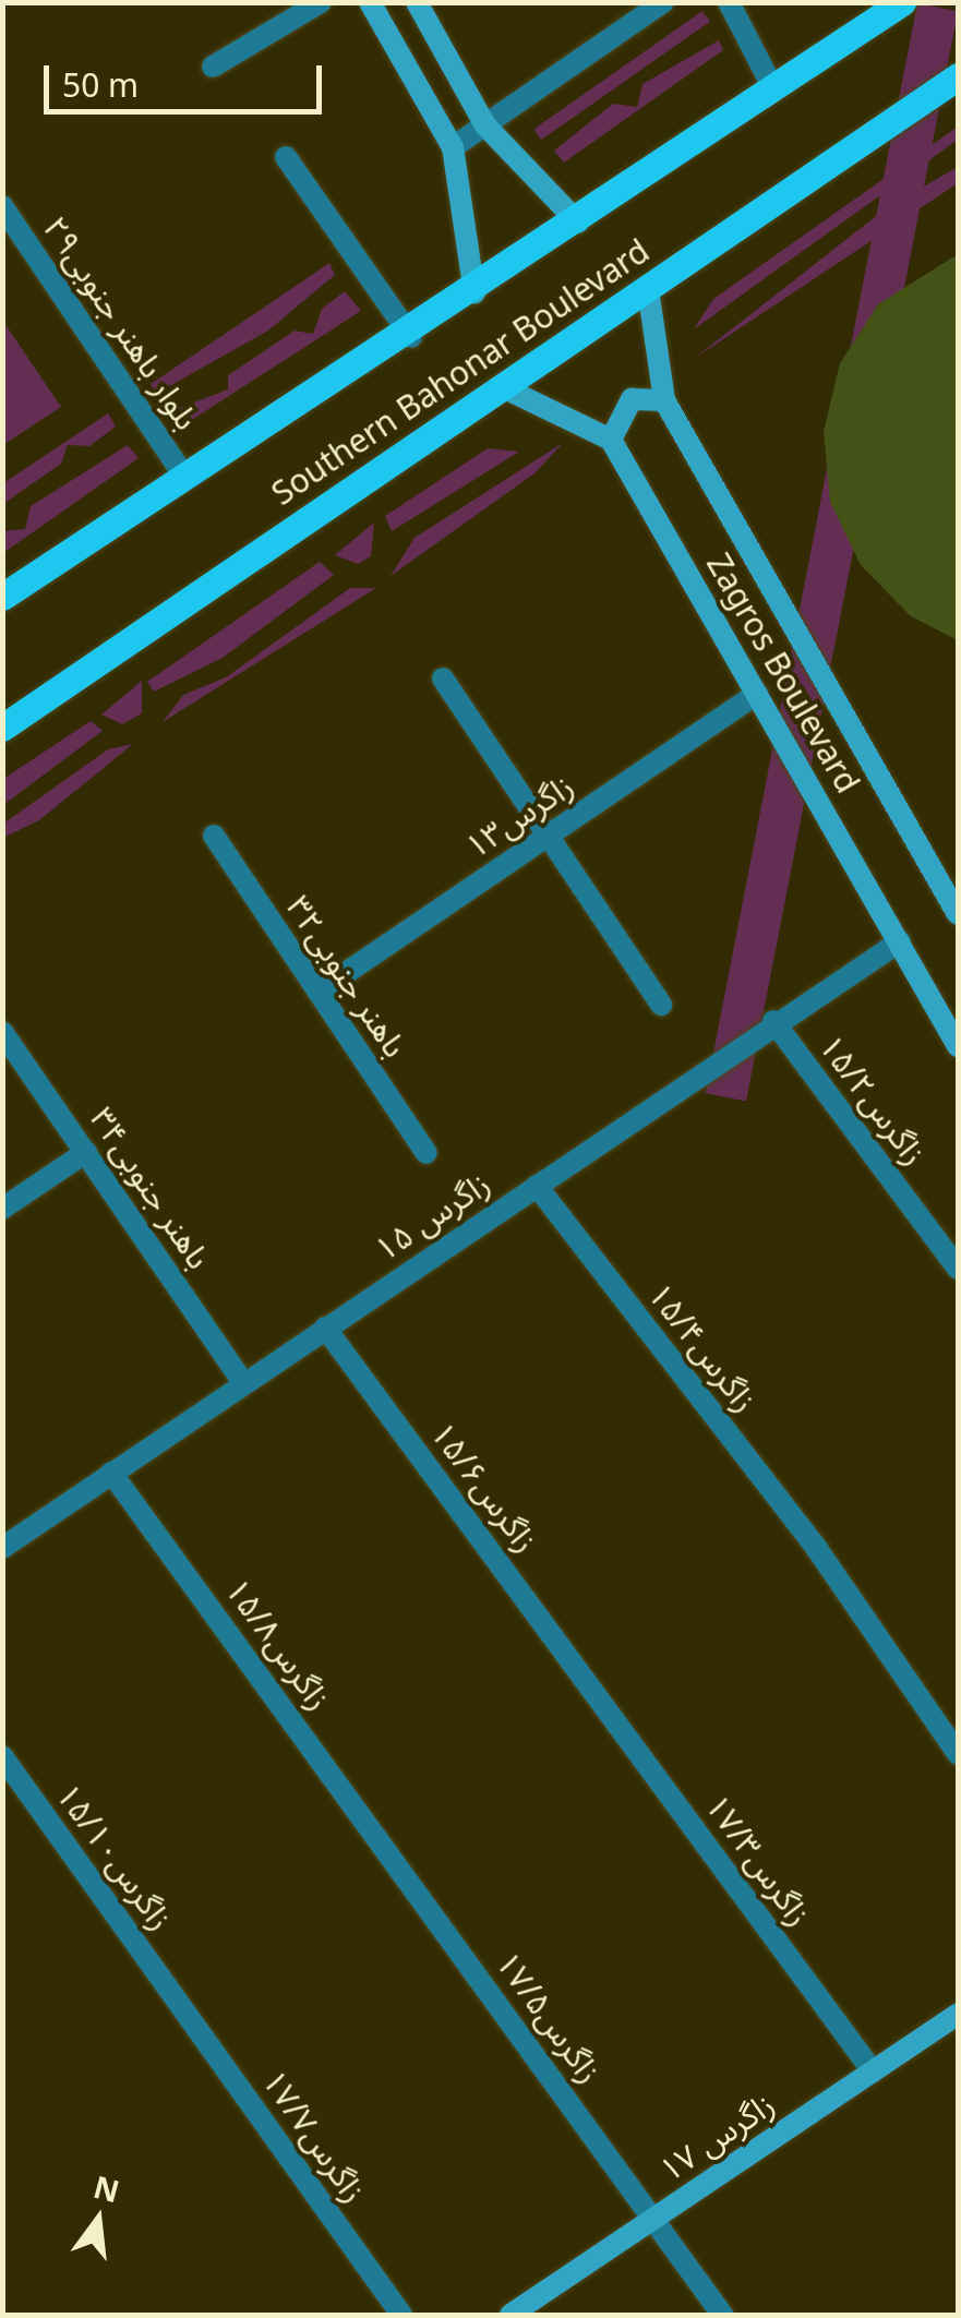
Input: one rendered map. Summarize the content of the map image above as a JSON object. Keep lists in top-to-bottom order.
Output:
{
  "streets": {
    "main road": ["Southern Bahonar Boulevard", "Zagros Boulevard", "زاگرس ۱۷"],
    "street": [
      "بلوار باهنر جنوبی۲۹",
      "زاگرس۱۳",
      "باهنر جنوبی۳۲",
      "زاگرس۱۵/۲",
      "باهنر جنوبی۳۴",
      "زاگرس ۱۵",
      "زاگرس۱۵/۴",
      "زاگرس۱۵/۶",
      "زاگرس۱۵/۸",
      "زاگرس۱۵/۱۰",
      "زاگرس۱۷/۳",
      "زاگرس۱۷/۵",
      "زاگرس۱۷/۷"
    ]
  },
  "crossings": [
    ["بلوار باهنر جنوبی۲۹", "Southern Bahonar Boulevard"],
    ["Southern Bahonar Boulevard", "Zagros Boulevard"],
    ["Zagros Boulevard", "زاگرس۱۳"],
    ["Zagros Boulevard", "زاگرس ۱۵"],
    ["زاگرس۱۳", "باهنر جنوبی۳۲"],
    ["زاگرس۱۵/۲", "زاگرس ۱۵"],
    ["باهنر جنوبی۳۴", "زاگرس ۱۵"],
    ["زاگرس ۱۵", "زاگرس۱۵/۴"],
    ["زاگرس ۱۵", "زاگرس۱۵/۶"],
    ["زاگرس ۱۵", "زاگرس۱۵/۸"],
    ["زاگرس۱۵/۶", "زاگرس۱۷/۳"],
    ["زاگرس۱۵/۸", "زاگرس۱۷/۵"],
    ["زاگرس۱۵/۱۰", "زاگرس۱۷/۷"],
    ["زاگرس۱۷/۳", "زاگرس ۱۷"],
    ["زاگرس۱۷/۵", "زاگرس ۱۷"]
  ],
  "scale_bar": "50 m",
  "north": "top"
}
